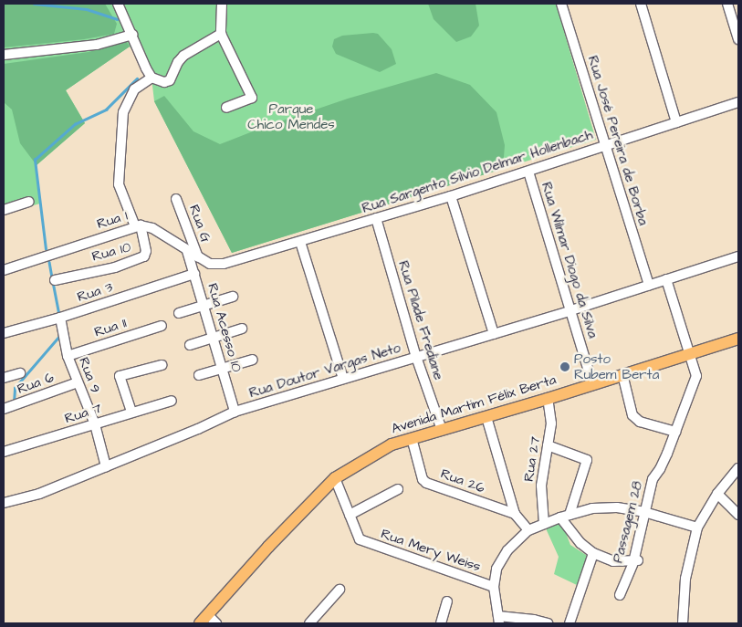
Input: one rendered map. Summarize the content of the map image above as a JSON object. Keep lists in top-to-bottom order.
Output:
{
  "streets": {
    "main road": ["Avenida Martim Félix Berta"],
    "street": [
      "Rua José Pereira de Borba",
      "Rua Sargento Silvio Delmar Hollenbach",
      "Rua 1",
      "Rua G",
      "Rua 10",
      "Rua Wilmar Diogo da Silva",
      "Rua 3",
      "Rua Pilade Frediane",
      "Rua 11",
      "Rua Acesso 10",
      "Rua Doutor Vargas Neto",
      "Rua 9",
      "Rua 6",
      "Rua 7",
      "Rua 27",
      "Rua 26",
      "Passagem 28",
      "Rua Mery Weiss"
    ]
  },
  "crossings": [
    ["Rua José Pereira de Borba", "Rua Sargento Silvio Delmar Hollenbach"],
    ["Rua José Pereira de Borba", "Rua Doutor Vargas Neto"],
    ["Rua Sargento Silvio Delmar Hollenbach", "Rua 1"],
    ["Rua Sargento Silvio Delmar Hollenbach", "Rua Wilmar Diogo da Silva"],
    ["Rua Sargento Silvio Delmar Hollenbach", "Rua Pilade Frediane"],
    ["Rua 1", "Rua G"],
    ["Rua 1", "Rua 10"],
    ["Rua 1", "Rua Acesso 10"],
    ["Rua Wilmar Diogo da Silva", "Rua Doutor Vargas Neto"],
    ["Rua Wilmar Diogo da Silva", "Avenida Martim Félix Berta"],
    ["Rua 3", "Rua Acesso 10"],
    ["Rua 3", "Rua 9"],
    ["Rua Pilade Frediane", "Rua Doutor Vargas Neto"],
    ["Rua Pilade Frediane", "Avenida Martim Félix Berta"],
    ["Rua 11", "Rua 9"],
    ["Rua Acesso 10", "Rua Doutor Vargas Neto"],
    ["Rua Doutor Vargas Neto", "Rua 9"],
    ["Rua Doutor Vargas Neto", "Passagem 28"],
    ["Rua 9", "Rua 6"],
    ["Rua 9", "Rua 7"],
    ["Avenida Martim Félix Berta", "Rua 27"],
    ["Avenida Martim Félix Berta", "Rua 26"],
    ["Avenida Martim Félix Berta", "Passagem 28"]
  ],
  "parks": ["Parque Chico Mendes"],
  "places": ["Posto Rubem Berta"]
}
